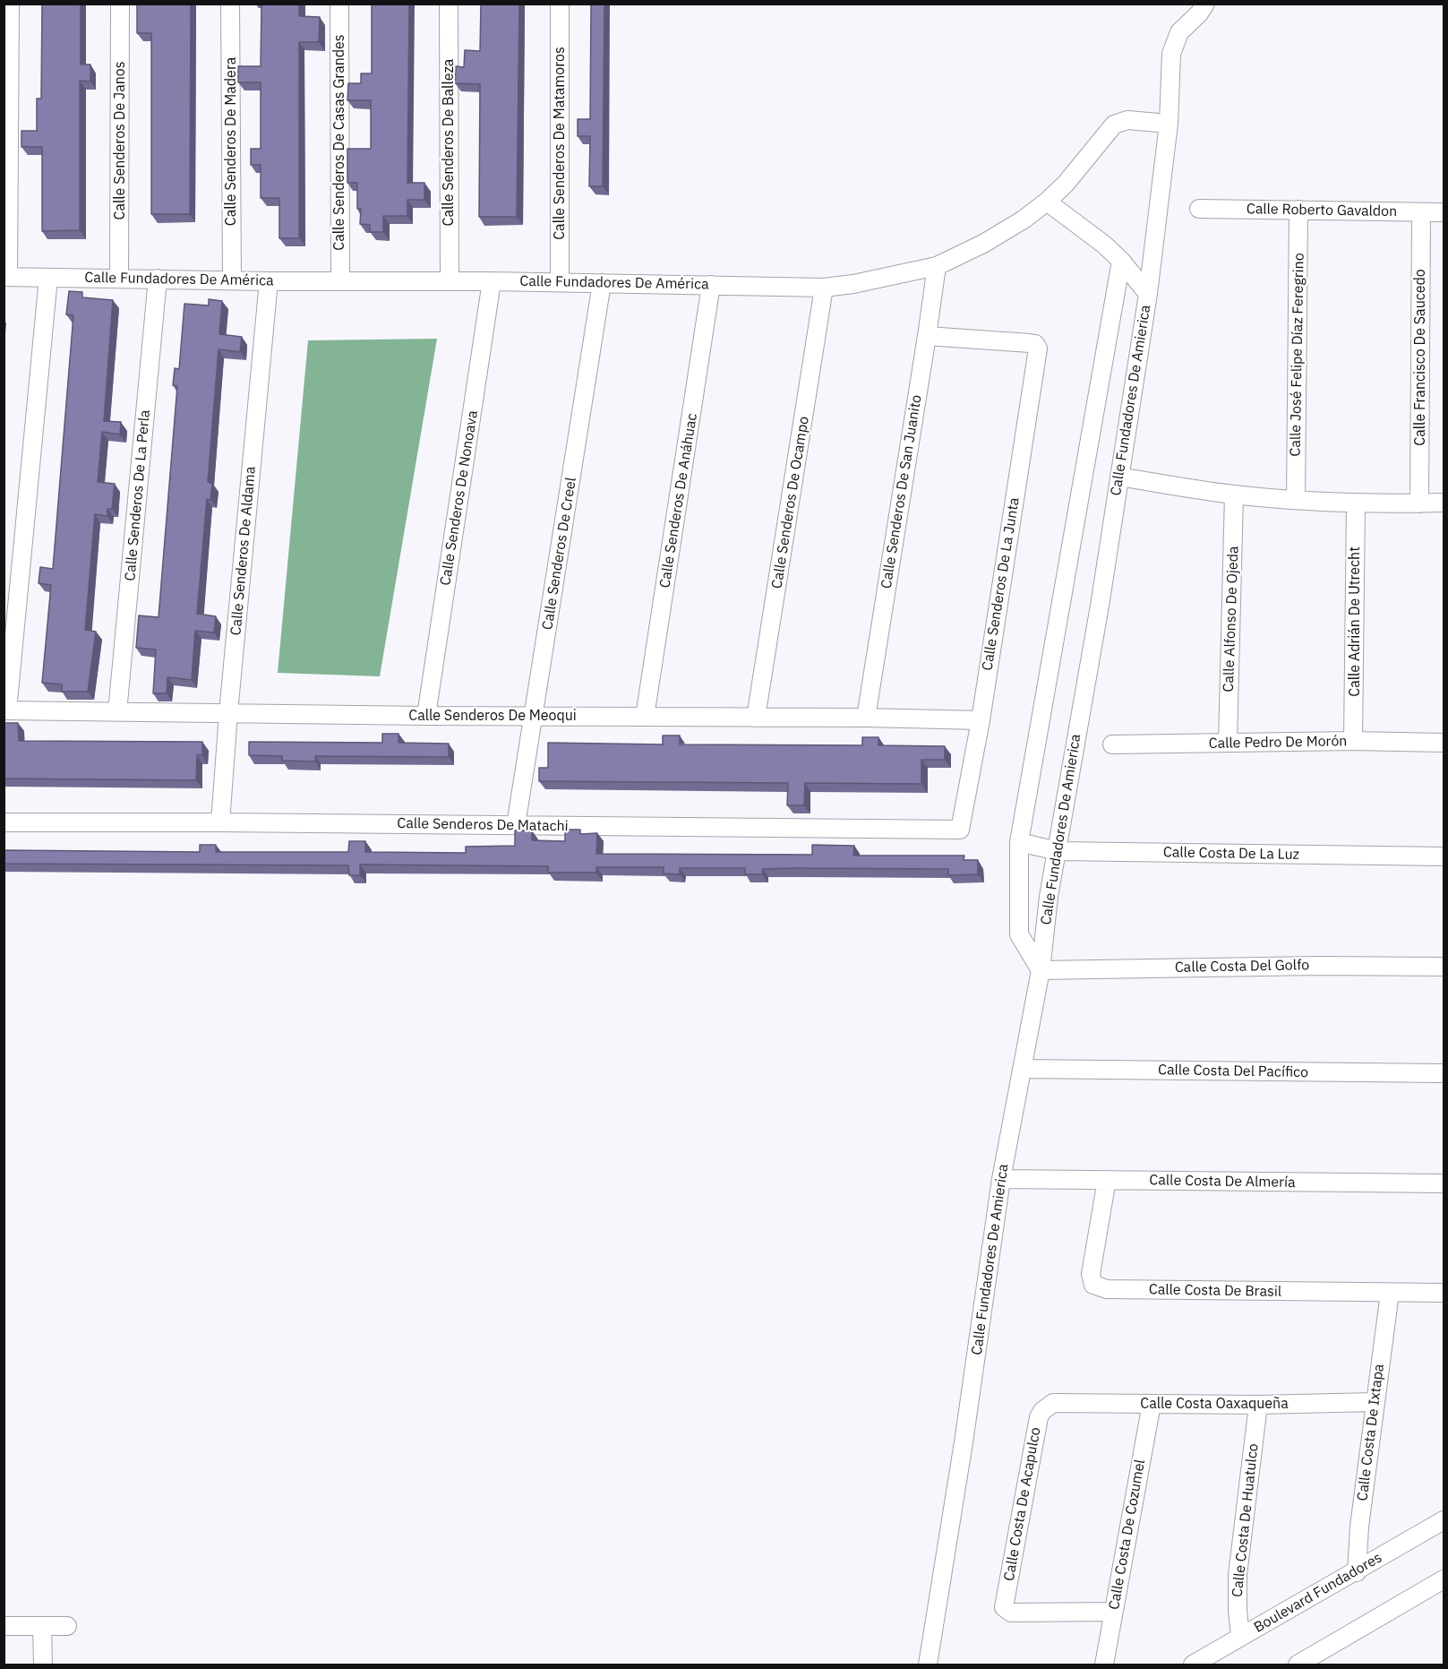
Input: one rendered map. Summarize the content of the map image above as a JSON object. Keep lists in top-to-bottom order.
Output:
{
  "streets": {
    "street": [
      "Calle Senderos De Janos",
      "Calle Senderos De Madera",
      "Calle Senderos De Casas Grandes",
      "Calle Senderos De Balleza",
      "Calle Senderos De Matamoros",
      "Calle Roberto Gavaldon",
      "Calle Fundadores De América",
      "Calle José Felipe Díaz Feregrino",
      "Calle Francisco De Saucedo",
      "Calle Fundadores De Amierica",
      "Calle Senderos De San Juanito",
      "Calle Senderos De La Perla",
      "Calle Senderos De Nonoava",
      "Calle Senderos De Anáhuac",
      "Calle Senderos De Ocampo",
      "Calle Senderos De Aldama",
      "Calle Senderos De Creel",
      "Calle Senderos De La Junta",
      "Calle Alfonso De Ojeda",
      "Calle Adrián De Utrecht",
      "Calle Senderos De Meoqui",
      "Calle Pedro De Morón",
      "Calle Senderos De Matachi",
      "Calle Costa De La Luz",
      "Calle Costa Del Golfo",
      "Calle Costa Del Pacífico",
      "Calle Costa De Almería",
      "Calle Costa De Brasil",
      "Calle Costa Oaxaqueña",
      "Calle Costa De Ixtapa",
      "Calle Costa De Acapulco",
      "Calle Costa De Huatulco",
      "Calle Costa De Cozumel",
      "Boulevard Fundadores"
    ]
  },
  "crossings": [
    ["Calle Senderos De Janos", "Calle Fundadores De América"],
    ["Calle Senderos De Madera", "Calle Fundadores De América"],
    ["Calle Senderos De Casas Grandes", "Calle Fundadores De América"],
    ["Calle Senderos De Balleza", "Calle Fundadores De América"],
    ["Calle Senderos De Matamoros", "Calle Fundadores De América"],
    ["Calle Roberto Gavaldon", "Calle José Felipe Díaz Feregrino"],
    ["Calle Roberto Gavaldon", "Calle Francisco De Saucedo"],
    ["Calle Fundadores De América", "Calle Fundadores De Amierica"],
    ["Calle Fundadores De América", "Calle Senderos De San Juanito"],
    ["Calle Fundadores De América", "Calle Senderos De La Perla"],
    ["Calle Fundadores De América", "Calle Senderos De Nonoava"],
    ["Calle Fundadores De América", "Calle Senderos De Anáhuac"],
    ["Calle Fundadores De América", "Calle Senderos De Ocampo"],
    ["Calle Fundadores De América", "Calle Senderos De Aldama"],
    ["Calle Fundadores De América", "Calle Senderos De Creel"],
    ["Calle Fundadores De Amierica", "Calle Costa De La Luz"],
    ["Calle Fundadores De Amierica", "Calle Costa Del Golfo"],
    ["Calle Fundadores De Amierica", "Calle Costa Del Pacífico"],
    ["Calle Fundadores De Amierica", "Calle Costa De Almería"],
    ["Calle Senderos De San Juanito", "Calle Senderos De La Junta"],
    ["Calle Senderos De San Juanito", "Calle Senderos De Meoqui"],
    ["Calle Senderos De La Perla", "Calle Senderos De Meoqui"],
    ["Calle Senderos De Nonoava", "Calle Senderos De Meoqui"],
    ["Calle Senderos De Anáhuac", "Calle Senderos De Meoqui"],
    ["Calle Senderos De Ocampo", "Calle Senderos De Meoqui"],
    ["Calle Senderos De Aldama", "Calle Senderos De Meoqui"],
    ["Calle Senderos De Aldama", "Calle Senderos De Matachi"],
    ["Calle Senderos De Creel", "Calle Senderos De Meoqui"],
    ["Calle Senderos De Creel", "Calle Senderos De Matachi"],
    ["Calle Senderos De La Junta", "Calle Senderos De Meoqui"],
    ["Calle Senderos De La Junta", "Calle Senderos De Matachi"],
    ["Calle Alfonso De Ojeda", "Calle Pedro De Morón"],
    ["Calle Adrián De Utrecht", "Calle Pedro De Morón"],
    ["Calle Costa De Almería", "Calle Costa De Brasil"],
    ["Calle Costa De Brasil", "Calle Costa De Ixtapa"],
    ["Calle Costa Oaxaqueña", "Calle Costa De Ixtapa"],
    ["Calle Costa Oaxaqueña", "Calle Costa De Acapulco"],
    ["Calle Costa Oaxaqueña", "Calle Costa De Huatulco"],
    ["Calle Costa Oaxaqueña", "Calle Costa De Cozumel"],
    ["Calle Costa De Ixtapa", "Boulevard Fundadores"],
    ["Calle Costa De Acapulco", "Calle Costa De Cozumel"],
    ["Calle Costa De Huatulco", "Boulevard Fundadores"]
  ]
}
